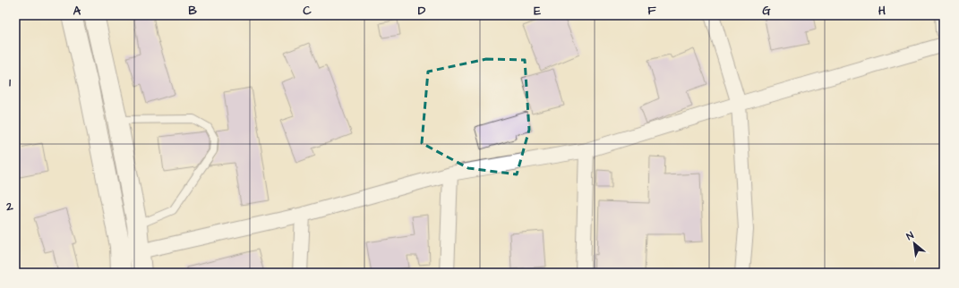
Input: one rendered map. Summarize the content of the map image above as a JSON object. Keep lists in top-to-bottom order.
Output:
{
  "north": "top left",
  "grid": {
    "columns": [
      "A",
      "B",
      "C",
      "D",
      "E",
      "F",
      "G",
      "H"
    ],
    "rows": ["1", "2"]
  }
}
